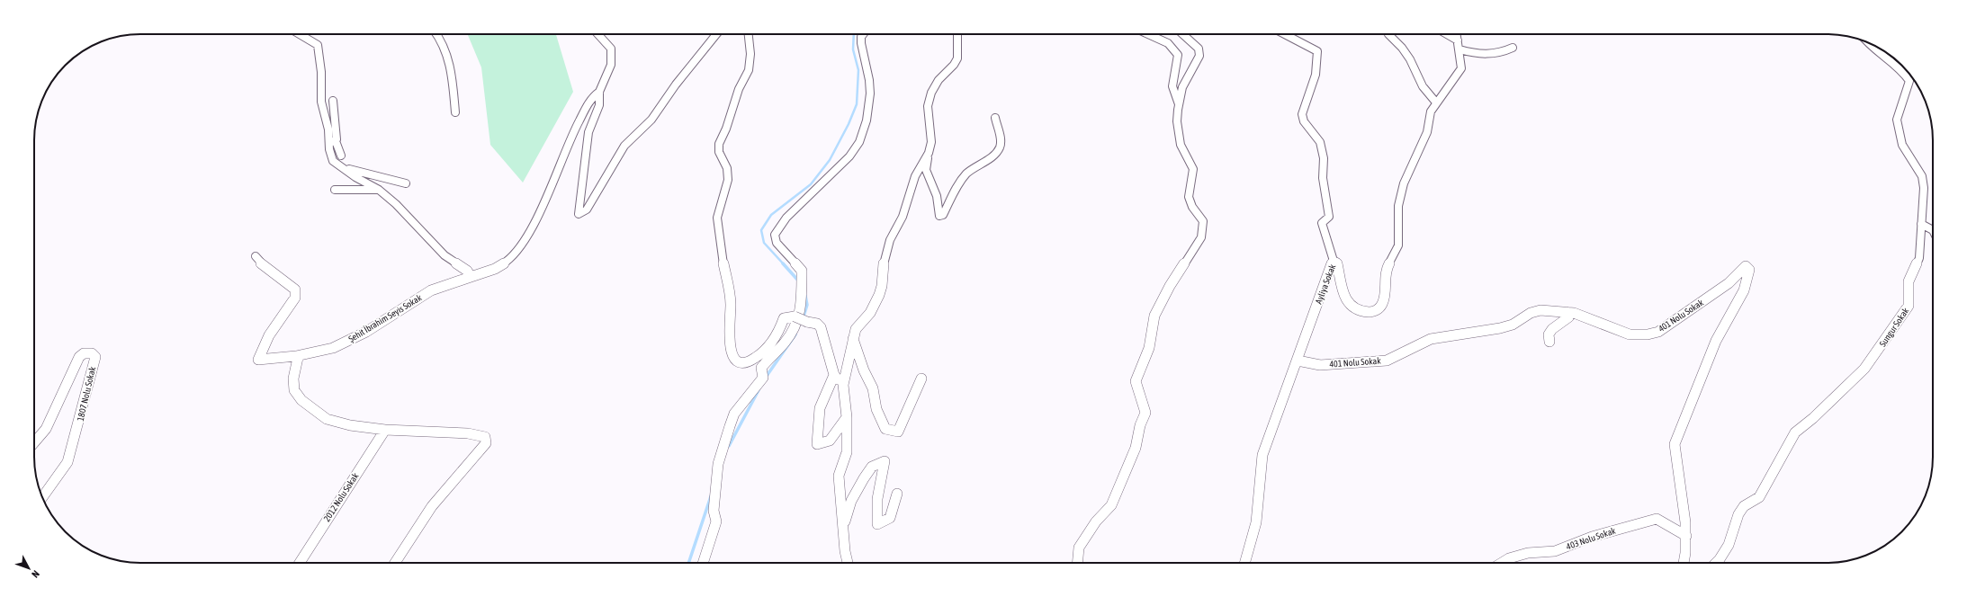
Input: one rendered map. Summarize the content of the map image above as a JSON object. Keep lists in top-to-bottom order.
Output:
{
  "streets": {
    "street": [
      "Ayliya Sokak",
      "401 Nolu Sokak",
      "Şehit İbrahim Seyis Sokak",
      "Sungur Sokak",
      "1807 Nolu Sokak",
      "2012 Nolu Sokak",
      "403 Nolu Sokak"
    ]
  },
  "crossings": [
    ["Ayliya Sokak", "401 Nolu Sokak"],
    ["401 Nolu Sokak", "403 Nolu Sokak"]
  ],
  "north": "bottom right"
}
